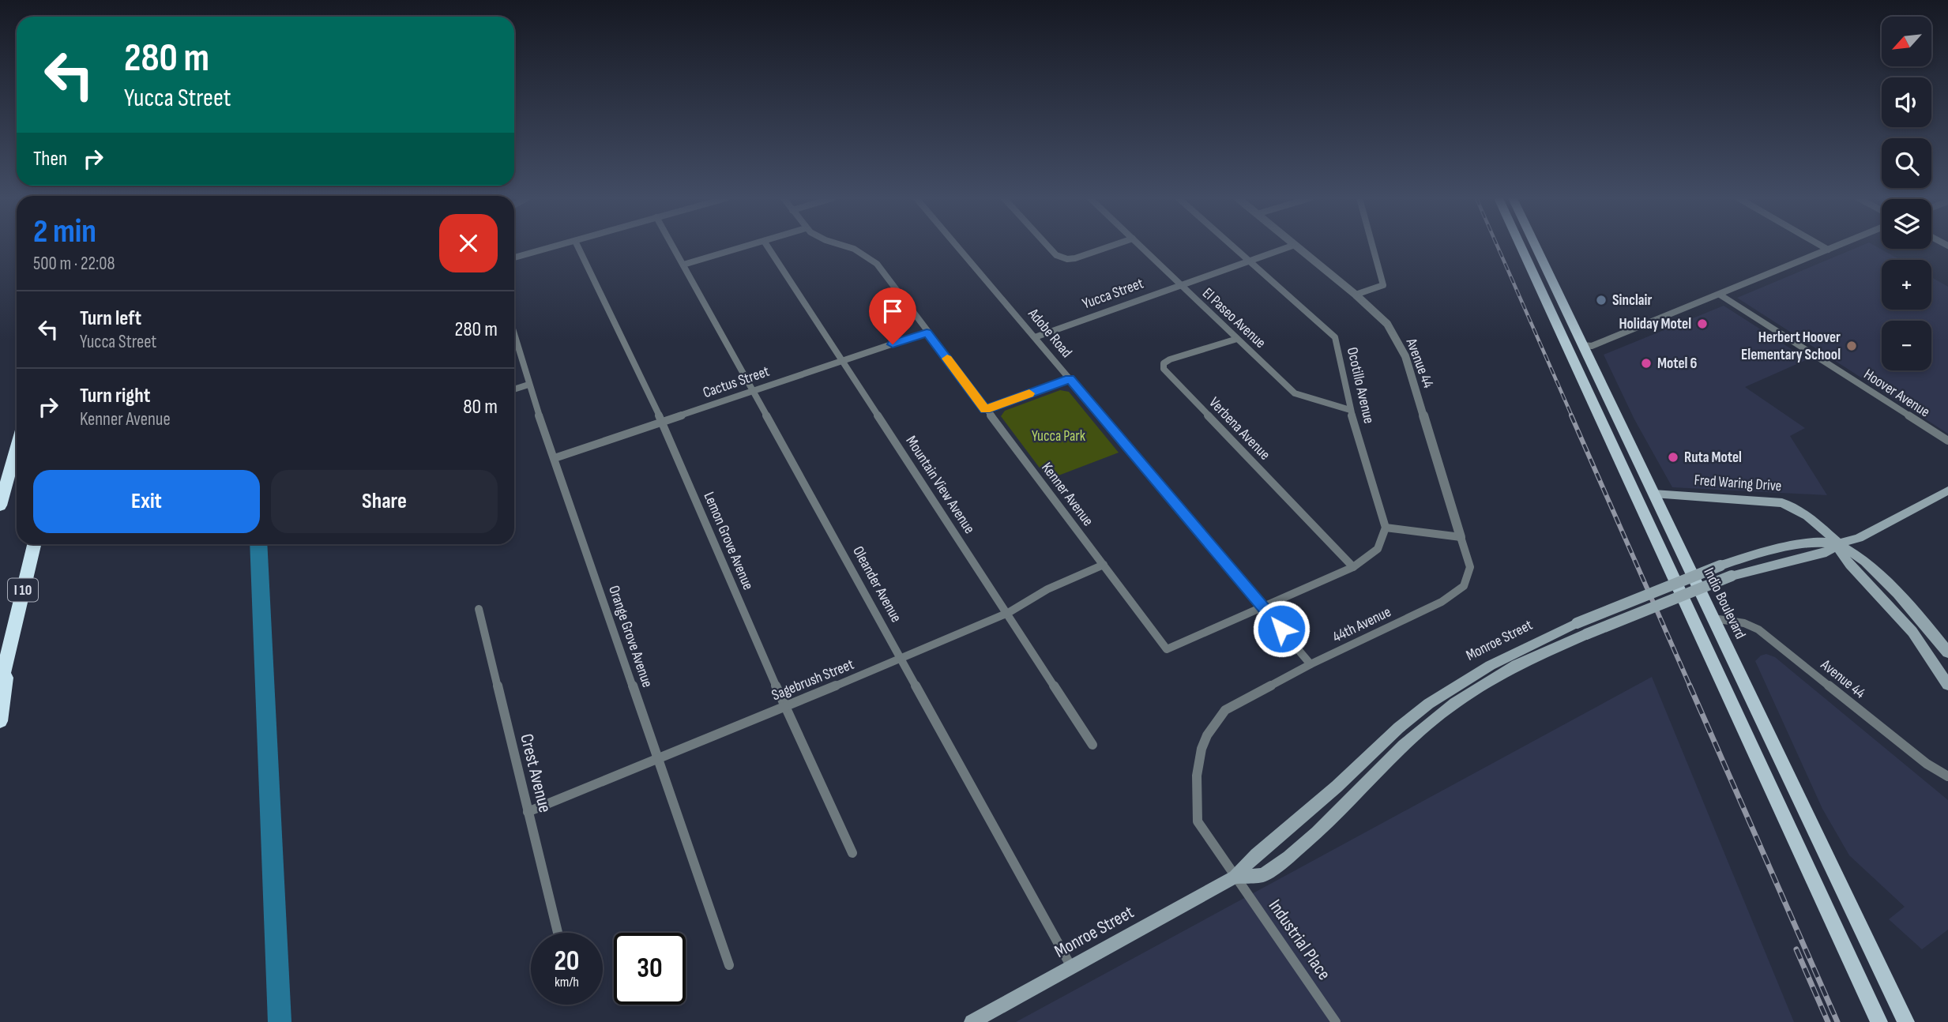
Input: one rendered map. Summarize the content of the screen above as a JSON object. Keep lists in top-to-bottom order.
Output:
{
  "streets": {
    "highway": ["I 10"],
    "main road": ["Fred Waring Drive", "Indio Boulevard", "Monroe Street"],
    "street": [
      "Yucca Street",
      "El Paseo Avenue",
      "Adobe Road",
      "Avenue 44",
      "Cactus Street",
      "Ocotillo Avenue",
      "Hoover Avenue",
      "Verbena Avenue",
      "Mountain View Avenue",
      "Kenner Avenue",
      "Lemon Grove Avenue",
      "Oleander Avenue",
      "44th Avenue",
      "Orange Grove Avenue",
      "Sagebrush Street",
      "Crest Avenue",
      "Industrial Place"
    ]
  },
  "crossings": [
    ["Yucca Street", "El Paseo Avenue"],
    ["Yucca Street", "Adobe Road"],
    ["Yucca Street", "Ocotillo Avenue"],
    ["El Paseo Avenue", "Ocotillo Avenue"],
    ["El Paseo Avenue", "Verbena Avenue"],
    ["Adobe Road", "Kenner Avenue"],
    ["Adobe Road", "44th Avenue"],
    ["Avenue 44", "Indio Boulevard"],
    ["Avenue 44", "44th Avenue"],
    ["Cactus Street", "Mountain View Avenue"],
    ["Cactus Street", "Kenner Avenue"],
    ["Cactus Street", "Lemon Grove Avenue"],
    ["Cactus Street", "Oleander Avenue"],
    ["Cactus Street", "Orange Grove Avenue"],
    ["Fred Waring Drive", "Indio Boulevard"],
    ["Fred Waring Drive", "Monroe Street"],
    ["Mountain View Avenue", "Sagebrush Street"],
    ["Kenner Avenue", "Sagebrush Street"],
    ["Lemon Grove Avenue", "Sagebrush Street"],
    ["Oleander Avenue", "Monroe Street"],
    ["Oleander Avenue", "Sagebrush Street"],
    ["44th Avenue", "Monroe Street"],
    ["44th Avenue", "Industrial Place"],
    ["Orange Grove Avenue", "Sagebrush Street"],
    ["Monroe Street", "Industrial Place"],
    ["Sagebrush Street", "Crest Avenue"]
  ],
  "parks": ["Yucca Park"],
  "places": [
    "Sinclair",
    "Holiday Motel",
    "Herbert Hoover Elementary School",
    "Motel 6",
    "Ruta Motel"
  ],
  "north": "bottom left",
  "page": {
    "map_buttons": ["+", "−"],
    "turn": ["280 m", "Yucca Street"],
    "then": "Then",
    "heading": ["2 min", "500 m · 22:08"],
    "list": [
      {
        "name": "Turn left",
        "note": "Yucca Street",
        "value": "280 m"
      },
      {
        "name": "Turn right",
        "note": "Kenner Avenue",
        "value": "80 m"
      }
    ],
    "buttons": ["Exit", "Share"],
    "speed": "20 km/h",
    "limit": "30"
  }
}
